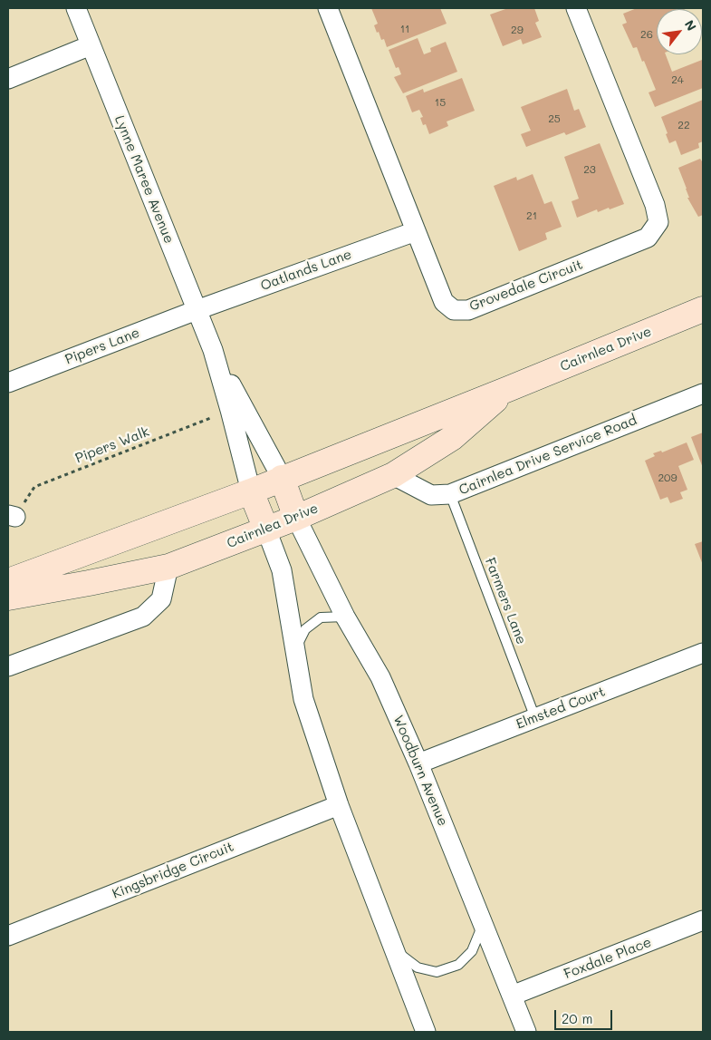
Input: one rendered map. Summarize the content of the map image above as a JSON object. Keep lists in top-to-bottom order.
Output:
{
  "streets": {
    "street": [
      "Lynne Maree Avenue",
      "Oatlands Lane",
      "Grovedale Circuit",
      "Pipers Lane",
      "Cairnlea Drive",
      "Cairnlea Drive Service Road",
      "Elmsted Court",
      "Woodburn Avenue",
      "Kingsbridge Circuit",
      "Foxdale Place"
    ],
    "lane": ["Farmers Lane"],
    "path": ["Pipers Walk"]
  },
  "crossings": [
    ["Lynne Maree Avenue", "Oatlands Lane"],
    ["Lynne Maree Avenue", "Pipers Lane"],
    ["Lynne Maree Avenue", "Cairnlea Drive"],
    ["Lynne Maree Avenue", "Pipers Walk"],
    ["Oatlands Lane", "Grovedale Circuit"],
    ["Oatlands Lane", "Pipers Lane"],
    ["Cairnlea Drive", "Cairnlea Drive Service Road"],
    ["Cairnlea Drive", "Woodburn Avenue"],
    ["Cairnlea Drive Service Road", "Farmers Lane"],
    ["Farmers Lane", "Elmsted Court"],
    ["Elmsted Court", "Woodburn Avenue"],
    ["Woodburn Avenue", "Foxdale Place"]
  ],
  "house_numbers": [
    "11",
    "29",
    "26",
    "24",
    "15",
    "25",
    "22",
    "23",
    "21",
    "209"
  ],
  "scale_bar": "20 m",
  "north": "top right"
}
